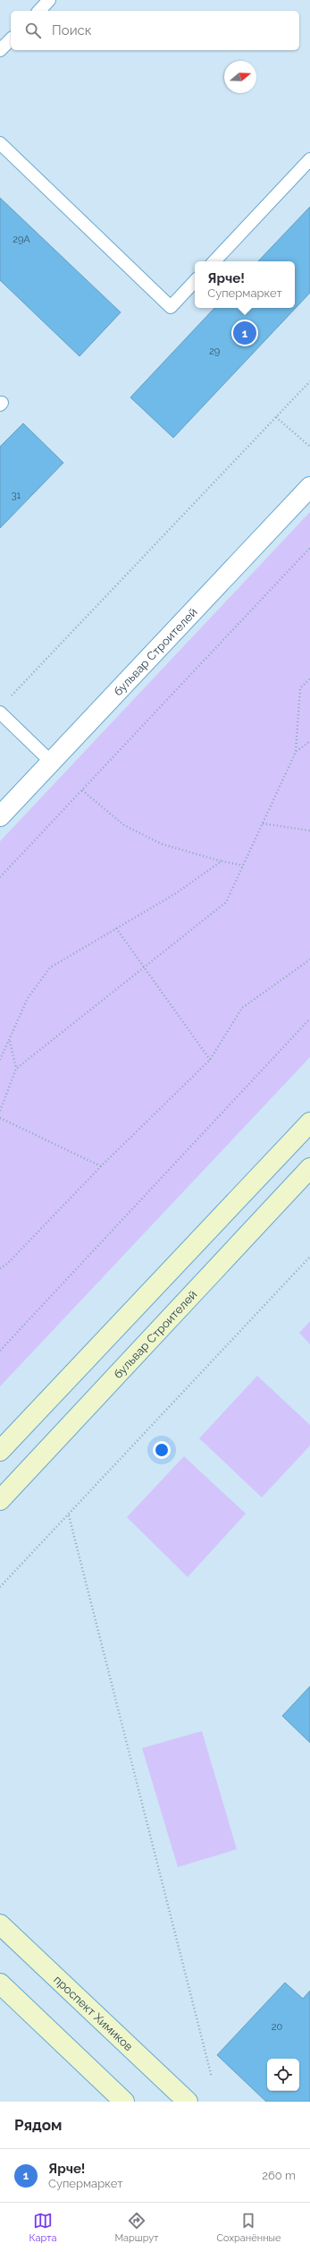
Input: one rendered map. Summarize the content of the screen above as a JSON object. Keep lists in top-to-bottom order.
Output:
{
  "streets": {
    "main road": ["бульвар Строителей", "проспект Химиков"]
  },
  "house_numbers": [
    "29А",
    "29",
    "31",
    "20"
  ],
  "north": "right",
  "page": {
    "search": "Поиск",
    "popup": ["Ярче!", "Супермаркет"],
    "pins": "1",
    "heading": "Рядом",
    "list": [
      {
        "mark": "1",
        "name": "Ярче!",
        "note": "Супермаркет",
        "value": "260 m"
      }
    ],
    "nav": ["Карта", "Маршрут", "Сохранённые"]
  }
}
